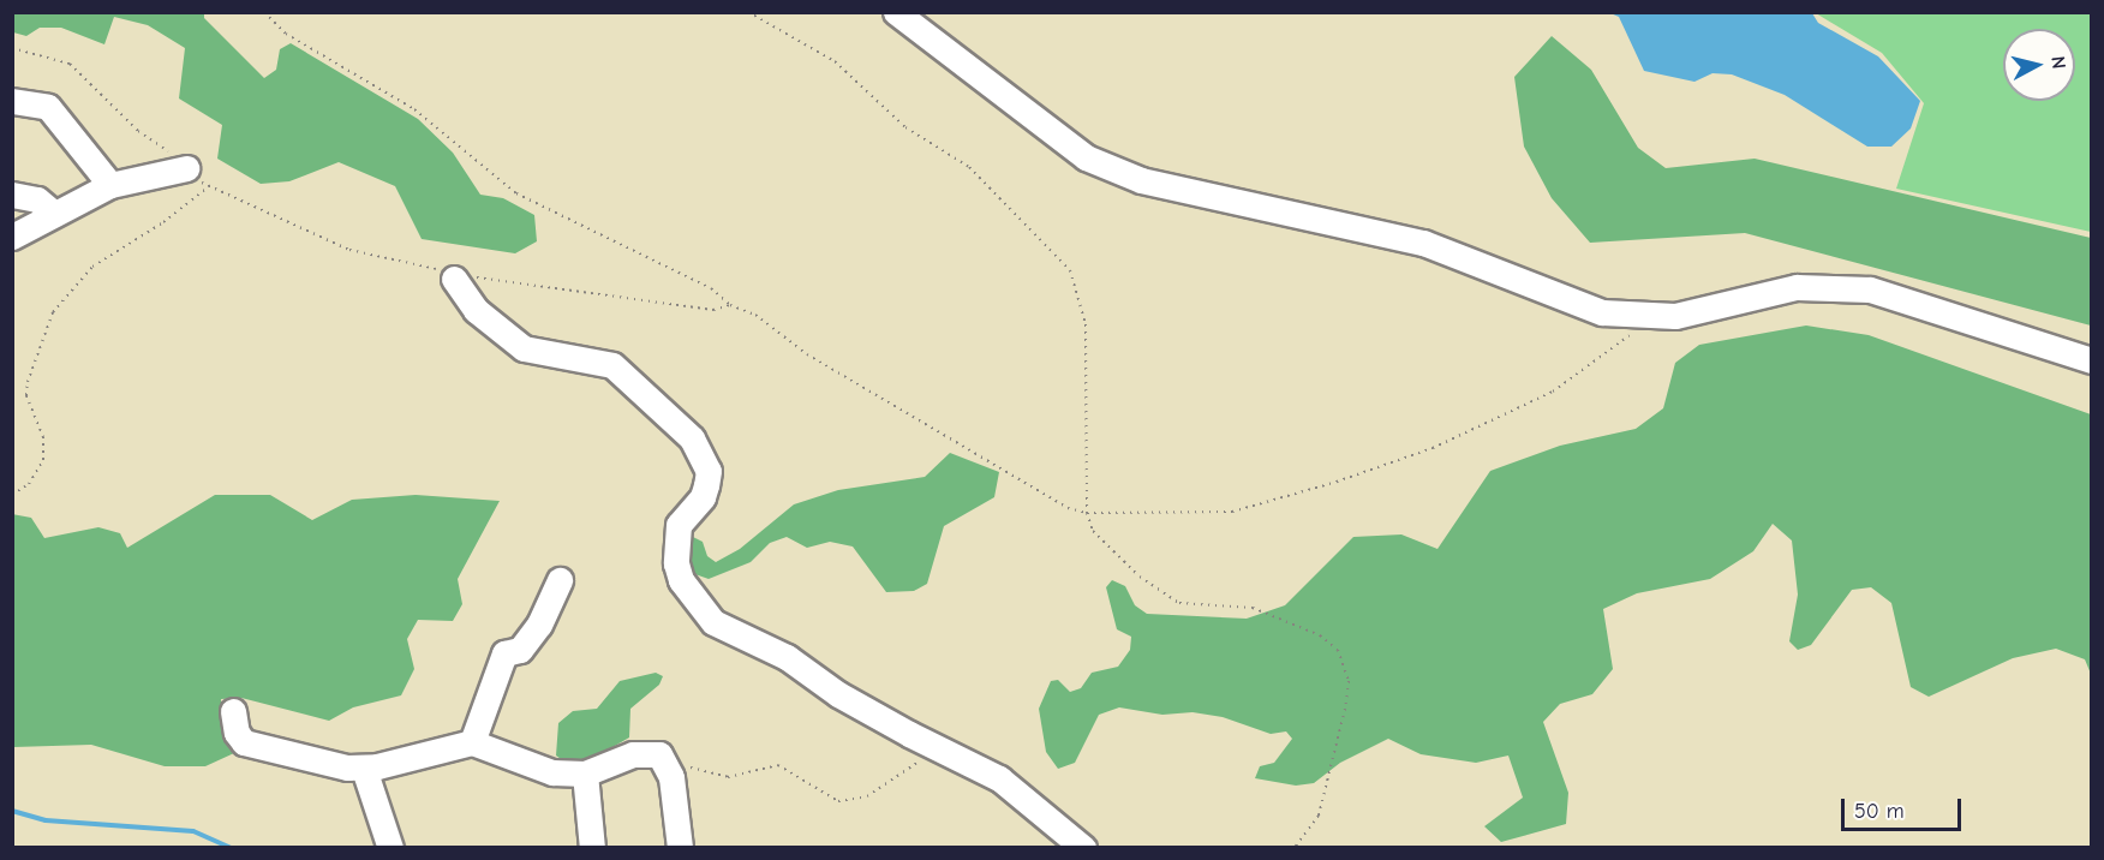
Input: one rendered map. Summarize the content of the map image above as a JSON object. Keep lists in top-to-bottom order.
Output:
{
  "scale_bar": "50 m",
  "north": "right"
}
